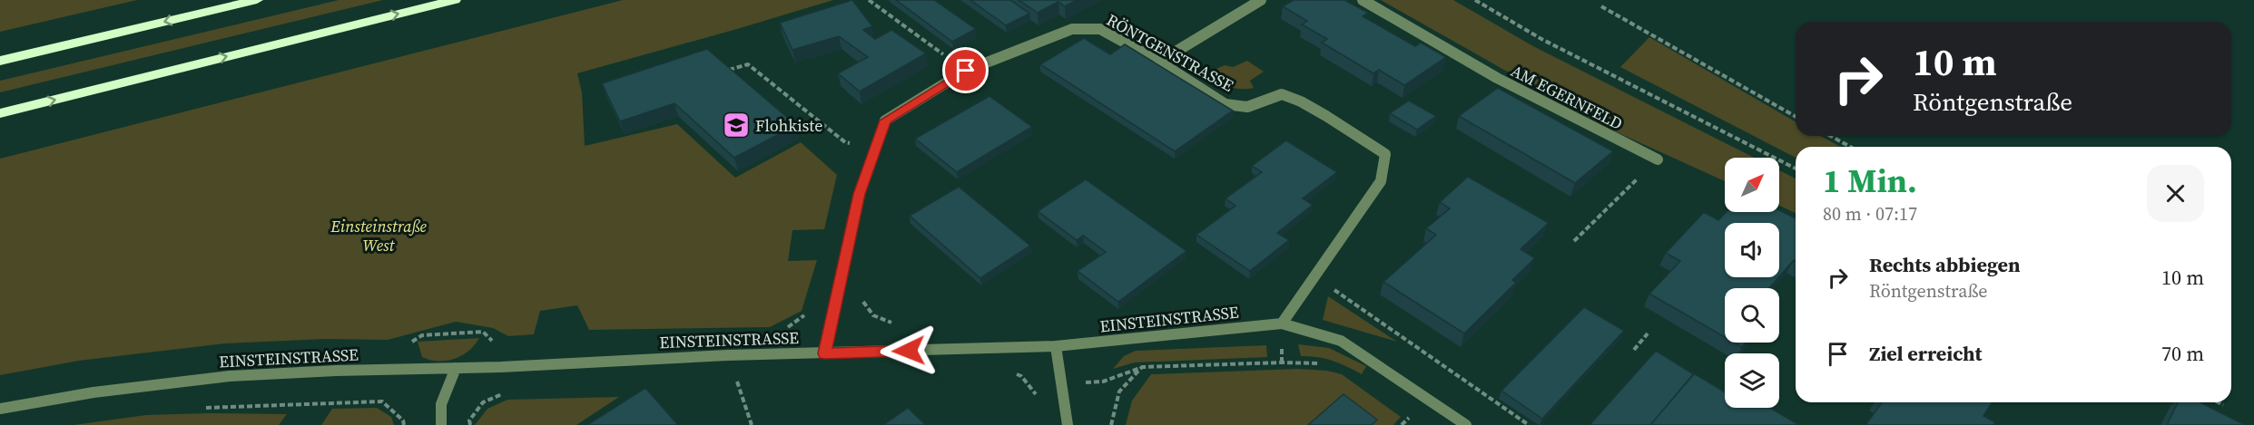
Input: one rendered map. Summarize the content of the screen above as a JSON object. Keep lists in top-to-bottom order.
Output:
{
  "streets": {
    "street": ["RÖNTGENSTRASSE", "AM EGERNFELD", "EINSTEINSTRASSE"]
  },
  "crossings": [
    ["RÖNTGENSTRASSE", "EINSTEINSTRASSE"]
  ],
  "parks": ["Einsteinstraße West"],
  "places": {
    "school or university": ["Flohkiste"]
  },
  "north": "top right",
  "page": {
    "turn": ["10 m", "Röntgenstraße"],
    "heading": ["1 Min.", "80 m · 07:17"],
    "list": [
      {
        "name": "Rechts abbiegen",
        "note": "Röntgenstraße",
        "value": "10 m"
      },
      {
        "name": "Ziel erreicht",
        "value": "70 m"
      }
    ]
  }
}
